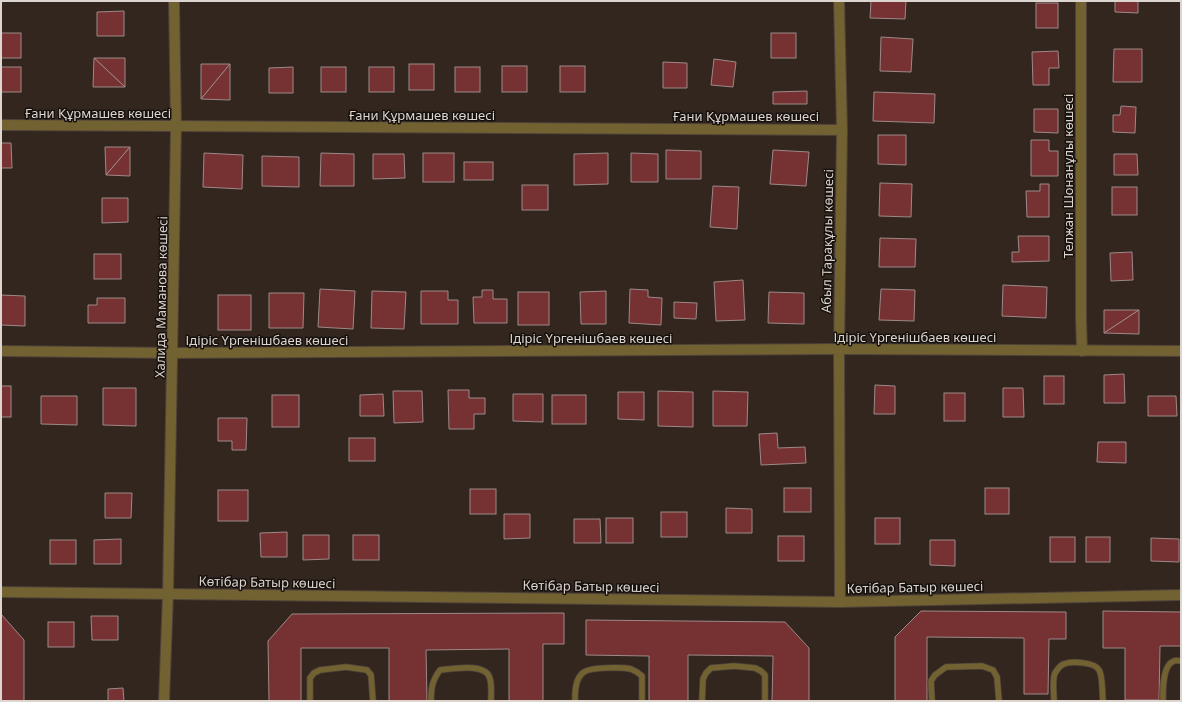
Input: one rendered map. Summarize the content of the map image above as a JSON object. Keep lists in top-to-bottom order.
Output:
{
  "streets": {
    "street": [
      "Ғани Құрмашев көшесі",
      "Телжан Шонанұлы көшесі",
      "Абыл Тарақұлы көшесі",
      "Халида Маманова көшесі",
      "Ідіріс Үргенішбаев көшесі",
      "Көтібар Батыр көшесі"
    ]
  },
  "crossings": [
    ["Ғани Құрмашев көшесі", "Абыл Тарақұлы көшесі"],
    ["Ғани Құрмашев көшесі", "Халида Маманова көшесі"],
    ["Телжан Шонанұлы көшесі", "Ідіріс Үргенішбаев көшесі"],
    ["Абыл Тарақұлы көшесі", "Ідіріс Үргенішбаев көшесі"],
    ["Абыл Тарақұлы көшесі", "Көтібар Батыр көшесі"],
    ["Халида Маманова көшесі", "Ідіріс Үргенішбаев көшесі"],
    ["Халида Маманова көшесі", "Көтібар Батыр көшесі"]
  ]
}
